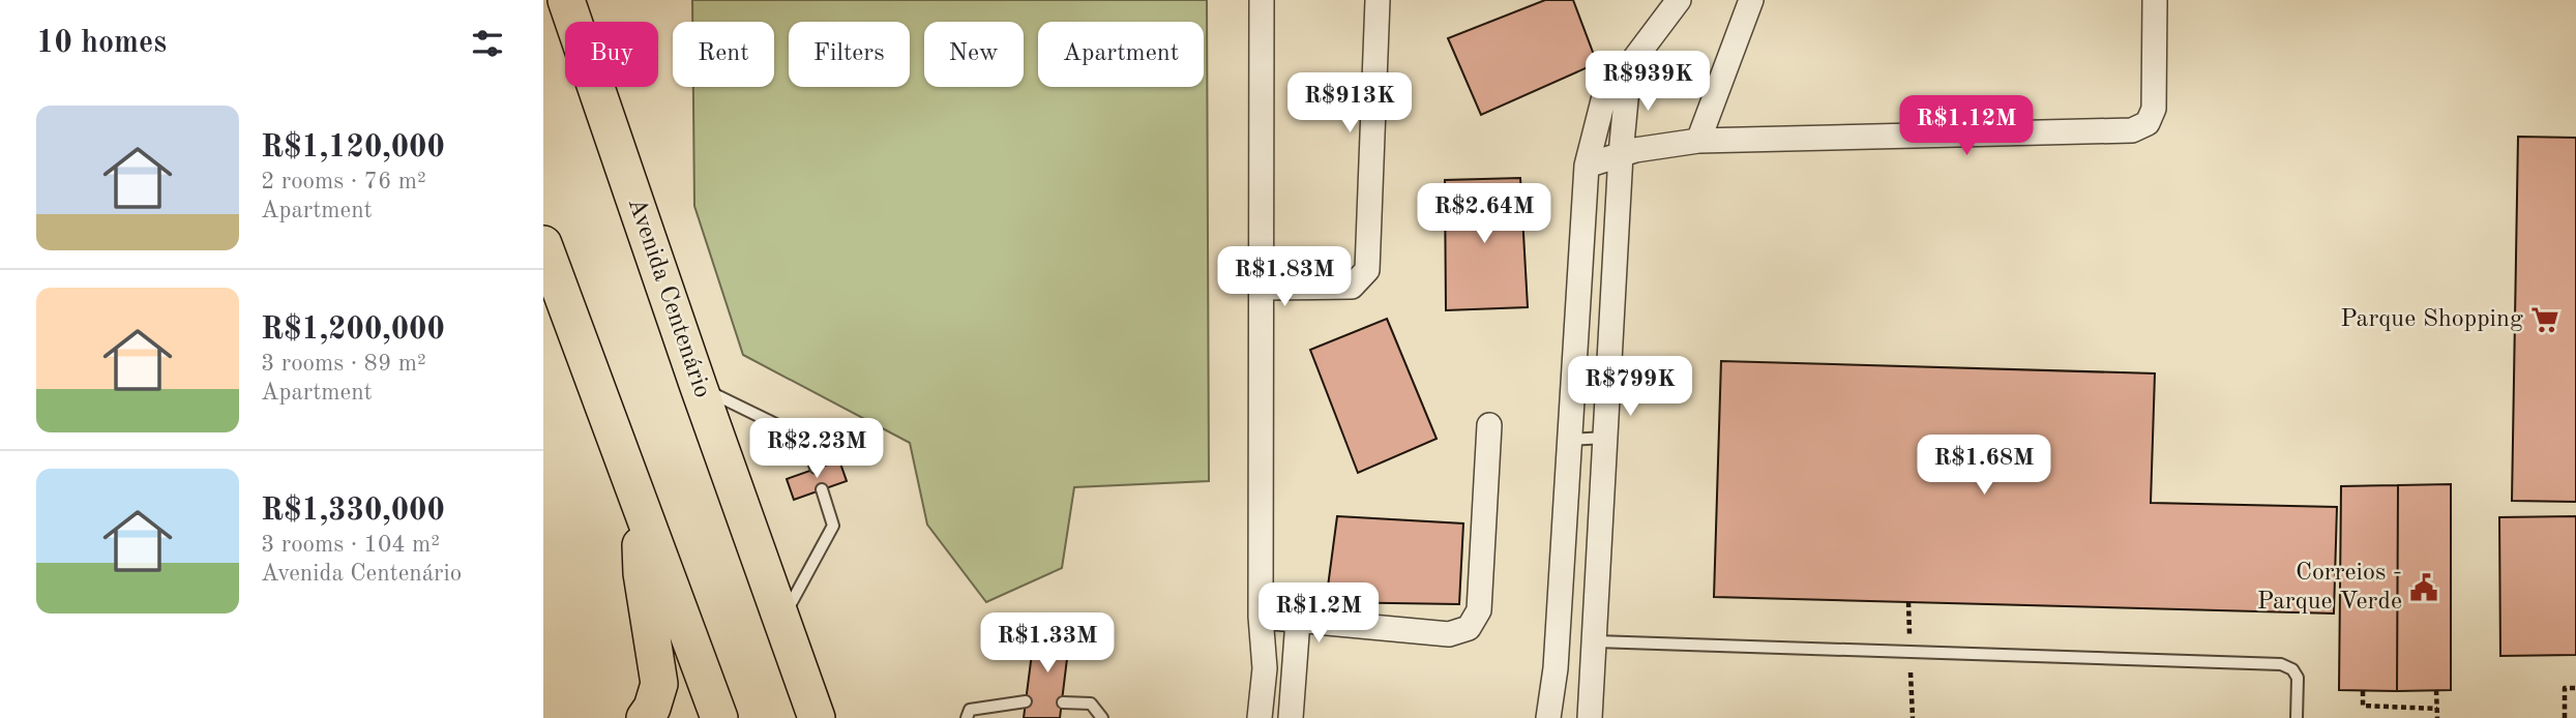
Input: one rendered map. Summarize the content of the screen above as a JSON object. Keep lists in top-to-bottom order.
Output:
{
  "streets": {
    "main road": ["Avenida Centenário"]
  },
  "places": {
    "supermarket": ["Parque Shopping"],
    "public building": ["Correios - Parque Verde"]
  },
  "page": {
    "heading": "10 homes",
    "chip": [
      "Buy",
      "Rent",
      "Filters",
      "New",
      "Apartment"
    ],
    "price": [
      "R$939K",
      "R$913K",
      "R$1.12M",
      "R$2.64M",
      "R$1.83M",
      "R$799K",
      "R$2.23M",
      "R$1.68M",
      "R$1.2M",
      "R$1.33M"
    ],
    "list": [
      {
        "name": "R$1,120,000",
        "note": "2 rooms · 76 m² · Apartment"
      },
      {
        "name": "R$1,200,000",
        "note": "3 rooms · 89 m² · Apartment"
      },
      {
        "name": "R$1,330,000",
        "note": "3 rooms · 104 m² · Avenida Centenário"
      }
    ]
  }
}
